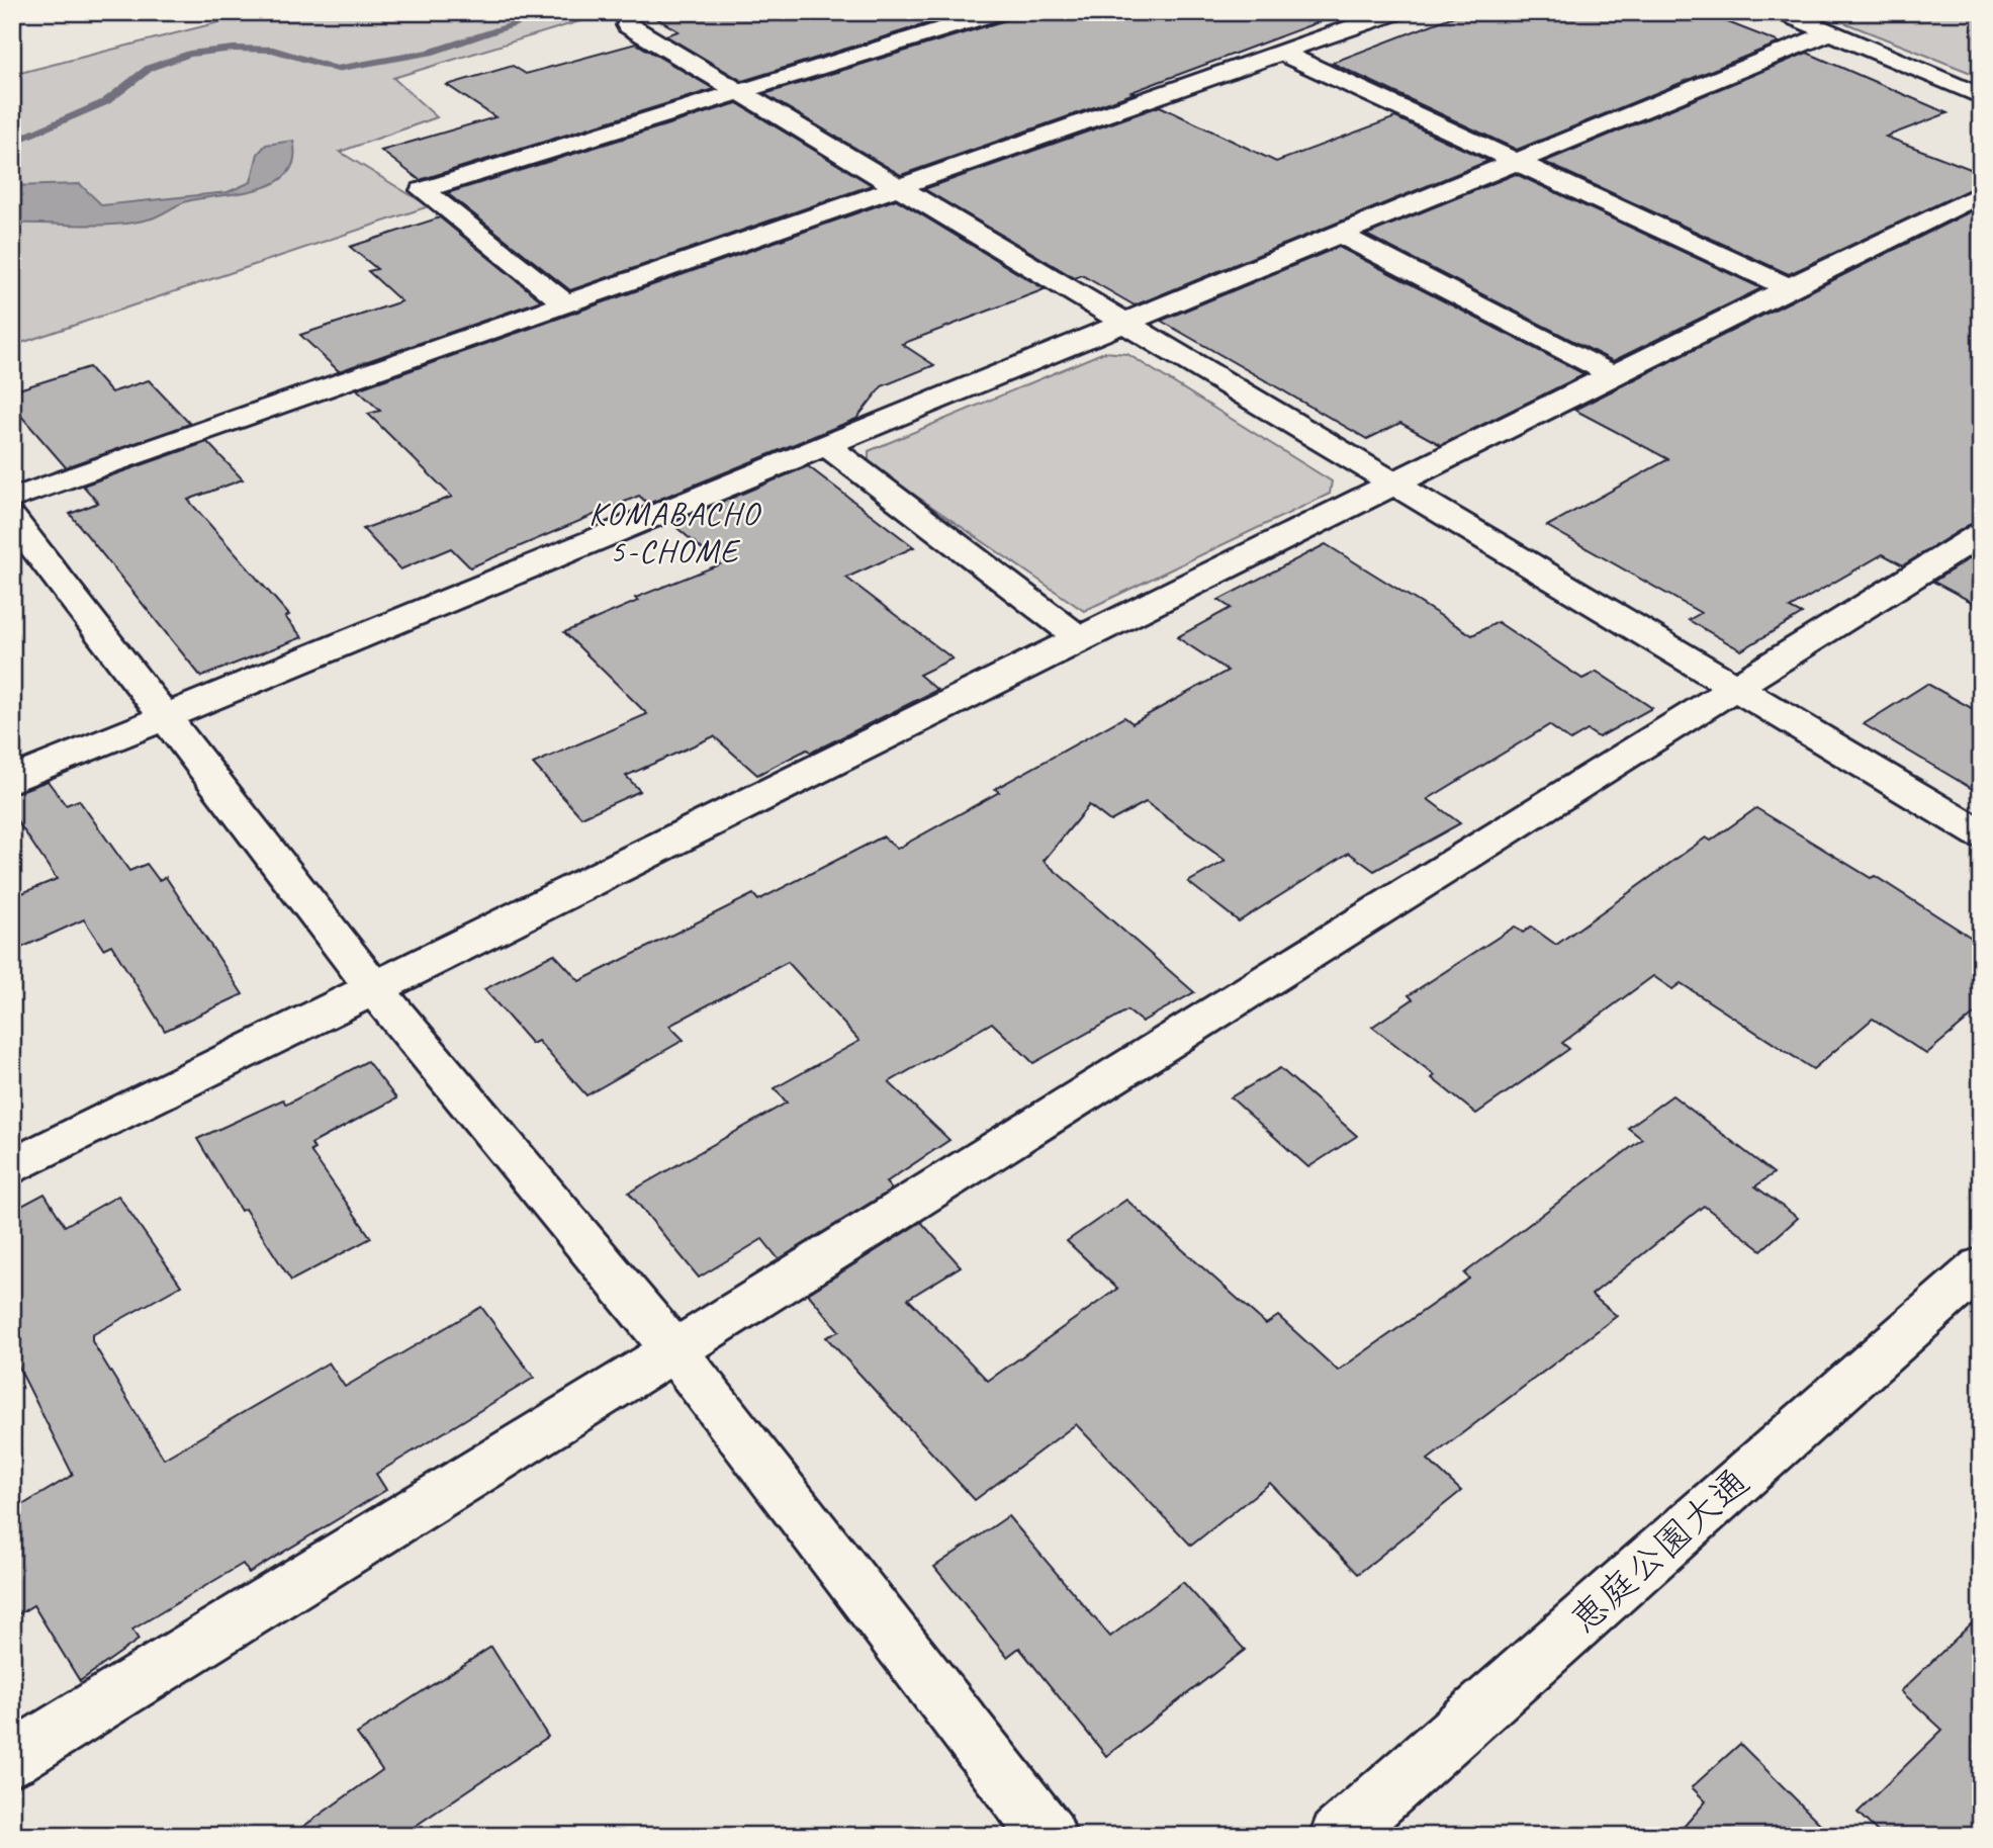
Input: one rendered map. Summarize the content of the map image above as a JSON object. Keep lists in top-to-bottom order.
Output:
{
  "streets": {
    "street": ["恵庭公園大通"]
  },
  "districts": ["KOMABACHO 5-CHOME"]
}
